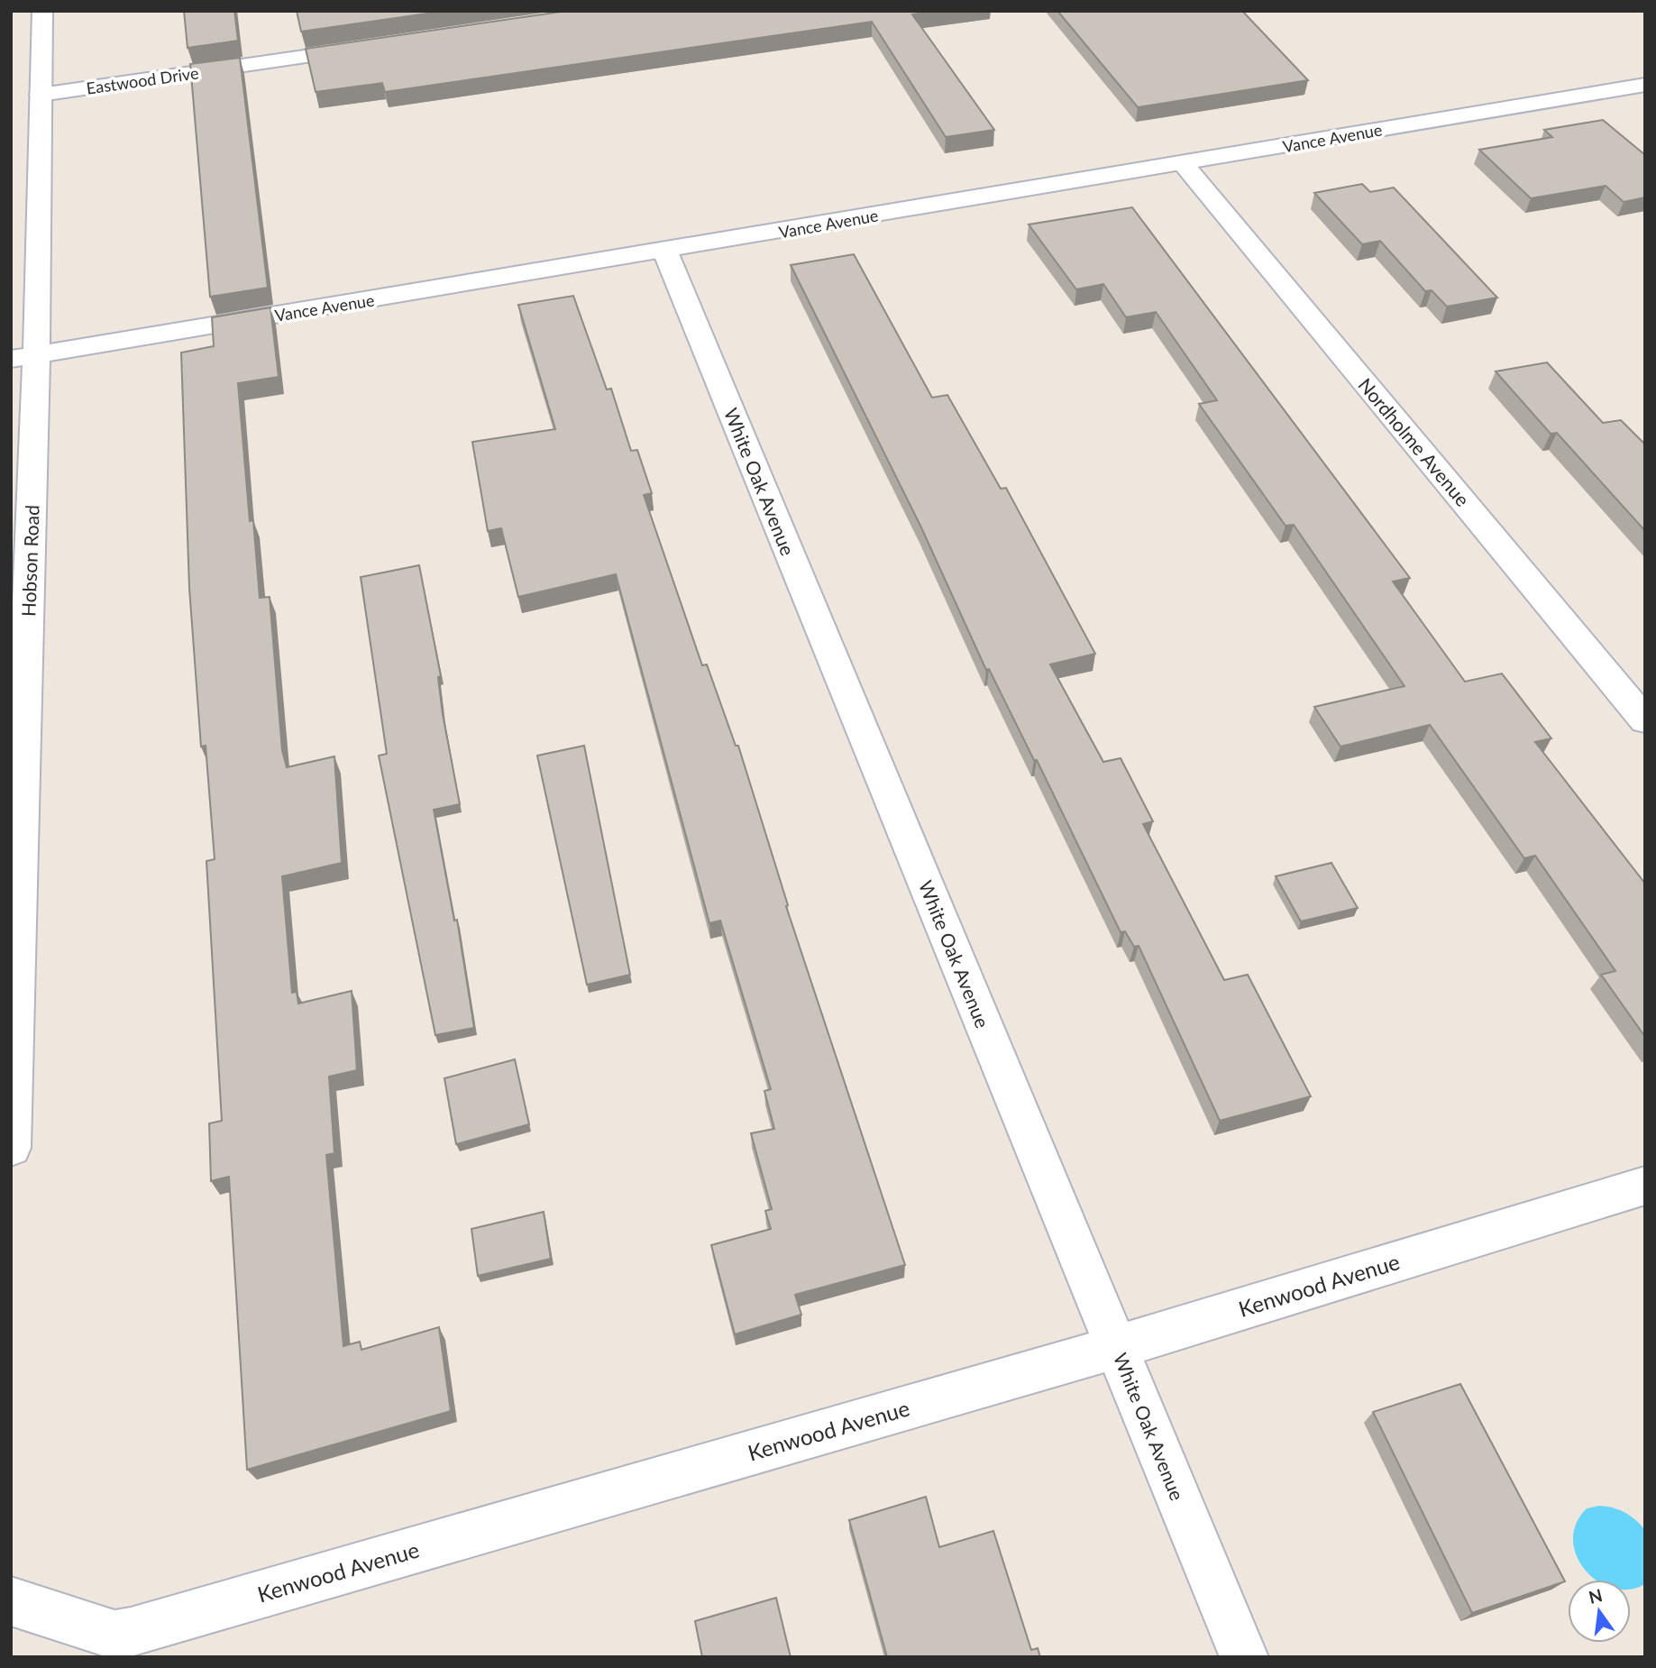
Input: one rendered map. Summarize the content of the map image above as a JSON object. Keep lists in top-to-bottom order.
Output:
{
  "streets": {
    "street": [
      "Eastwood Drive",
      "Vance Avenue",
      "Nordholme Avenue",
      "White Oak Avenue",
      "Hobson Road",
      "Kenwood Avenue"
    ]
  },
  "crossings": [
    ["Eastwood Drive", "Hobson Road"],
    ["Vance Avenue", "Nordholme Avenue"],
    ["Vance Avenue", "White Oak Avenue"],
    ["Vance Avenue", "Hobson Road"],
    ["White Oak Avenue", "Kenwood Avenue"]
  ],
  "north": "top"
}
